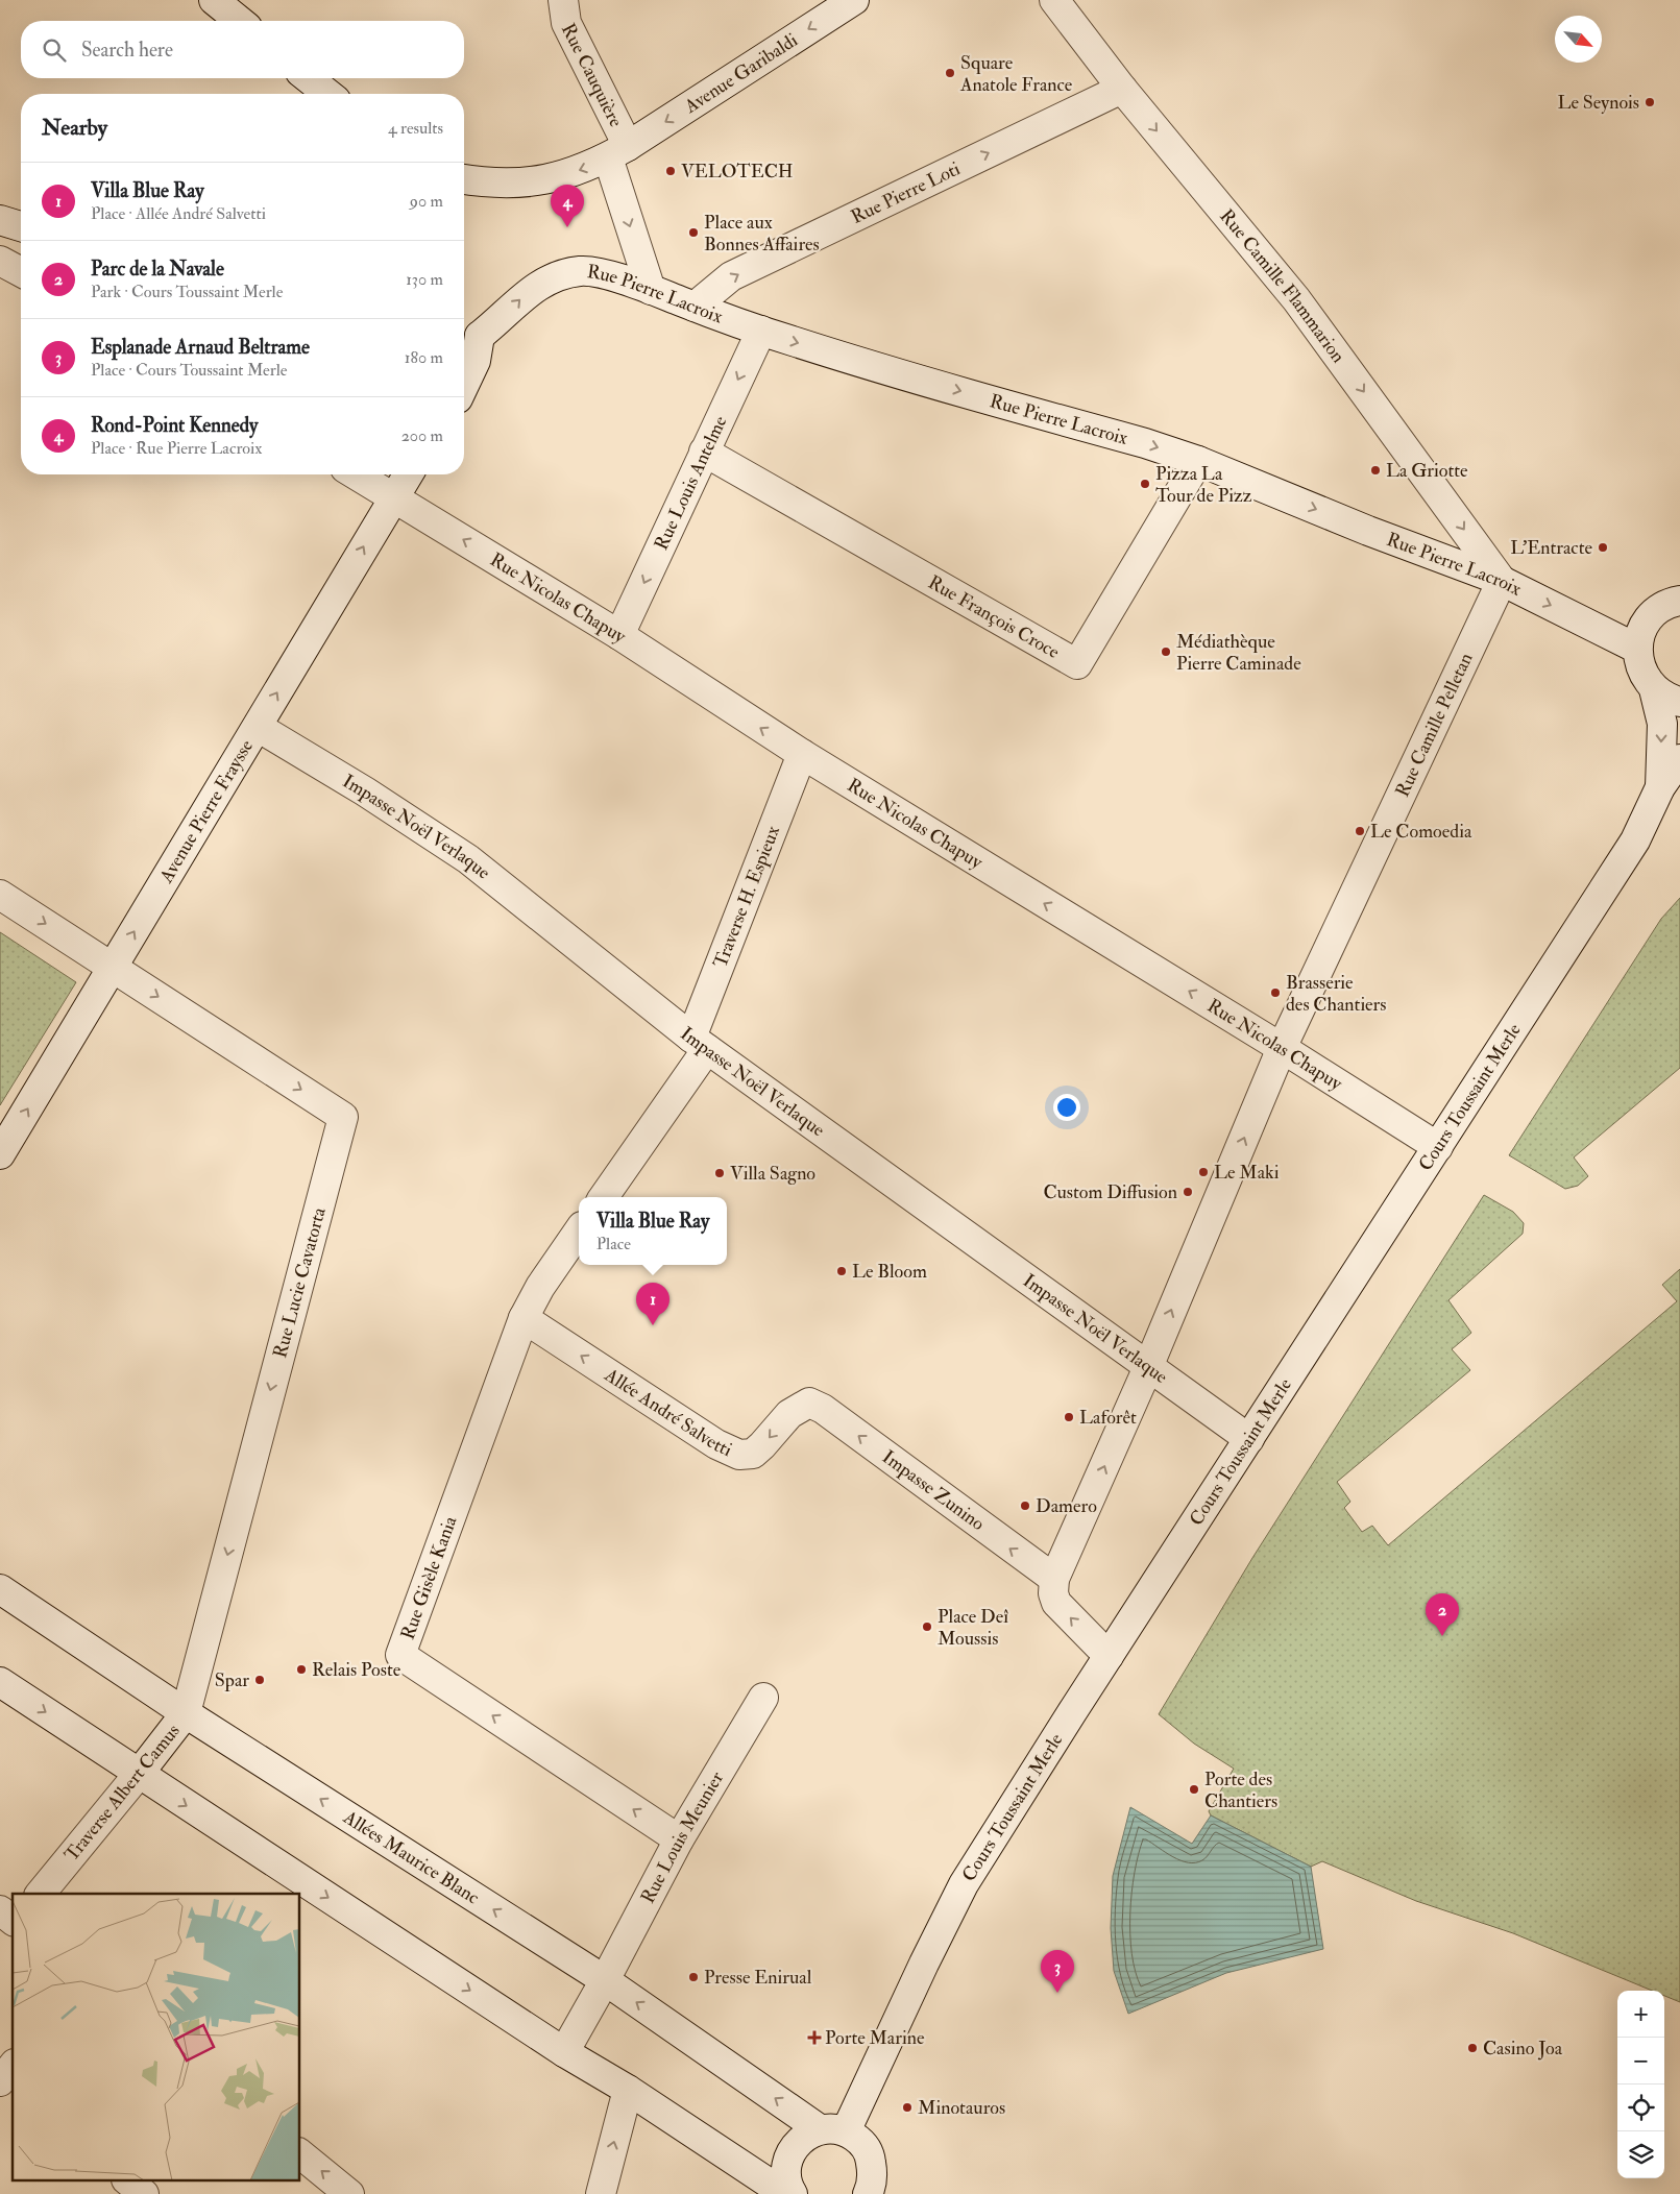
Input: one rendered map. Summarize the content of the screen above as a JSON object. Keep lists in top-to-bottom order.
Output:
{
  "streets": {
    "street": [
      "Avenue Garibaldi",
      "Rue Cauquière",
      "Rue Pierre Loti",
      "Rue Camille Flammarion",
      "Rue Pierre Lacroix",
      "Rue Louis Antelme",
      "Rue Nicolas Chapuy",
      "Rue François Croce",
      "Rue Camille Pelletan",
      "Avenue Pierre Fraysse",
      "Impasse Noël Verlaque",
      "Traverse H. Espieux",
      "Cours Toussaint Merle",
      "Rue Lucie Cavatorta",
      "Allée André Salvetti",
      "Impasse Zunino",
      "Rue Gisèle Kania",
      "Traverse Albert Camus",
      "Rue Louis Meunier",
      "Allées Maurice Blanc"
    ]
  },
  "crossings": [
    ["Avenue Garibaldi", "Rue Cauquière"],
    ["Rue Cauquière", "Rue Pierre Lacroix"],
    ["Rue Pierre Loti", "Rue Camille Flammarion"],
    ["Rue Pierre Loti", "Rue Pierre Lacroix"],
    ["Rue Camille Flammarion", "Rue Pierre Lacroix"],
    ["Rue Camille Flammarion", "Rue Camille Pelletan"],
    ["Rue Pierre Lacroix", "Rue Louis Antelme"],
    ["Rue Pierre Lacroix", "Rue François Croce"],
    ["Rue Pierre Lacroix", "Rue Camille Pelletan"],
    ["Rue Louis Antelme", "Rue Nicolas Chapuy"],
    ["Rue Louis Antelme", "Rue François Croce"],
    ["Rue Nicolas Chapuy", "Rue Camille Pelletan"],
    ["Rue Nicolas Chapuy", "Avenue Pierre Fraysse"],
    ["Rue Nicolas Chapuy", "Traverse H. Espieux"],
    ["Rue Nicolas Chapuy", "Cours Toussaint Merle"],
    ["Rue Camille Pelletan", "Impasse Noël Verlaque"],
    ["Rue Camille Pelletan", "Impasse Zunino"],
    ["Avenue Pierre Fraysse", "Impasse Noël Verlaque"],
    ["Avenue Pierre Fraysse", "Rue Lucie Cavatorta"],
    ["Impasse Noël Verlaque", "Traverse H. Espieux"],
    ["Impasse Noël Verlaque", "Cours Toussaint Merle"],
    ["Cours Toussaint Merle", "Allées Maurice Blanc"],
    ["Rue Lucie Cavatorta", "Traverse Albert Camus"],
    ["Rue Lucie Cavatorta", "Allées Maurice Blanc"],
    ["Allée André Salvetti", "Impasse Zunino"],
    ["Allée André Salvetti", "Rue Gisèle Kania"],
    ["Rue Gisèle Kania", "Rue Louis Meunier"],
    ["Traverse Albert Camus", "Allées Maurice Blanc"],
    ["Rue Louis Meunier", "Allées Maurice Blanc"]
  ],
  "one_way": [
    "Avenue Garibaldi",
    "Rue Cauquière",
    "Rue Pierre Loti",
    "Rue Camille Flammarion",
    "Rue Pierre Lacroix",
    "Rue Louis Antelme",
    "Rue Nicolas Chapuy",
    "Rue Camille Pelletan",
    "Avenue Pierre Fraysse",
    "Rue Lucie Cavatorta",
    "Allée André Salvetti",
    "Impasse Zunino"
  ],
  "places": {
    "other": [
      "Square Anatole France",
      "Le Seynois",
      "VELOTECH",
      "Place aux Bonnes Affaires",
      "La Griotte",
      "Pizza La Tour de Pizz",
      "L'Entracte",
      "Médiathèque Pierre Caminade",
      "Le Comoedia",
      "Brasserie des Chantiers",
      "Le Maki",
      "Villa Sagno",
      "Custom Diffusion",
      "Le Bloom",
      "Laforêt",
      "Damero",
      "Place Deî Moussis",
      "Relais Poste",
      "Spar",
      "Porte des Chantiers",
      "Presse Enirual",
      "Casino Joa",
      "Minotauros"
    ],
    "health": ["Porte Marine"]
  },
  "north": "bottom right",
  "page": {
    "search": "Search here",
    "heading": ["Nearby", "4 results"],
    "list": [
      {
        "mark": "1",
        "name": "Villa Blue Ray",
        "note": "Place · Allée André Salvetti",
        "value": "90 m"
      },
      {
        "mark": "2",
        "name": "Parc de la Navale",
        "note": "Park · Cours Toussaint Merle",
        "value": "130 m"
      },
      {
        "mark": "3",
        "name": "Esplanade Arnaud Beltrame",
        "note": "Place · Cours Toussaint Merle",
        "value": "180 m"
      },
      {
        "mark": "4",
        "name": "Rond-Point Kennedy",
        "note": "Place · Rue Pierre Lacroix",
        "value": "200 m"
      }
    ],
    "pins": [
      "4",
      "1",
      "2",
      "3"
    ],
    "popup": ["Villa Blue Ray", "Place"],
    "map_buttons": ["+", "−"]
  }
}
